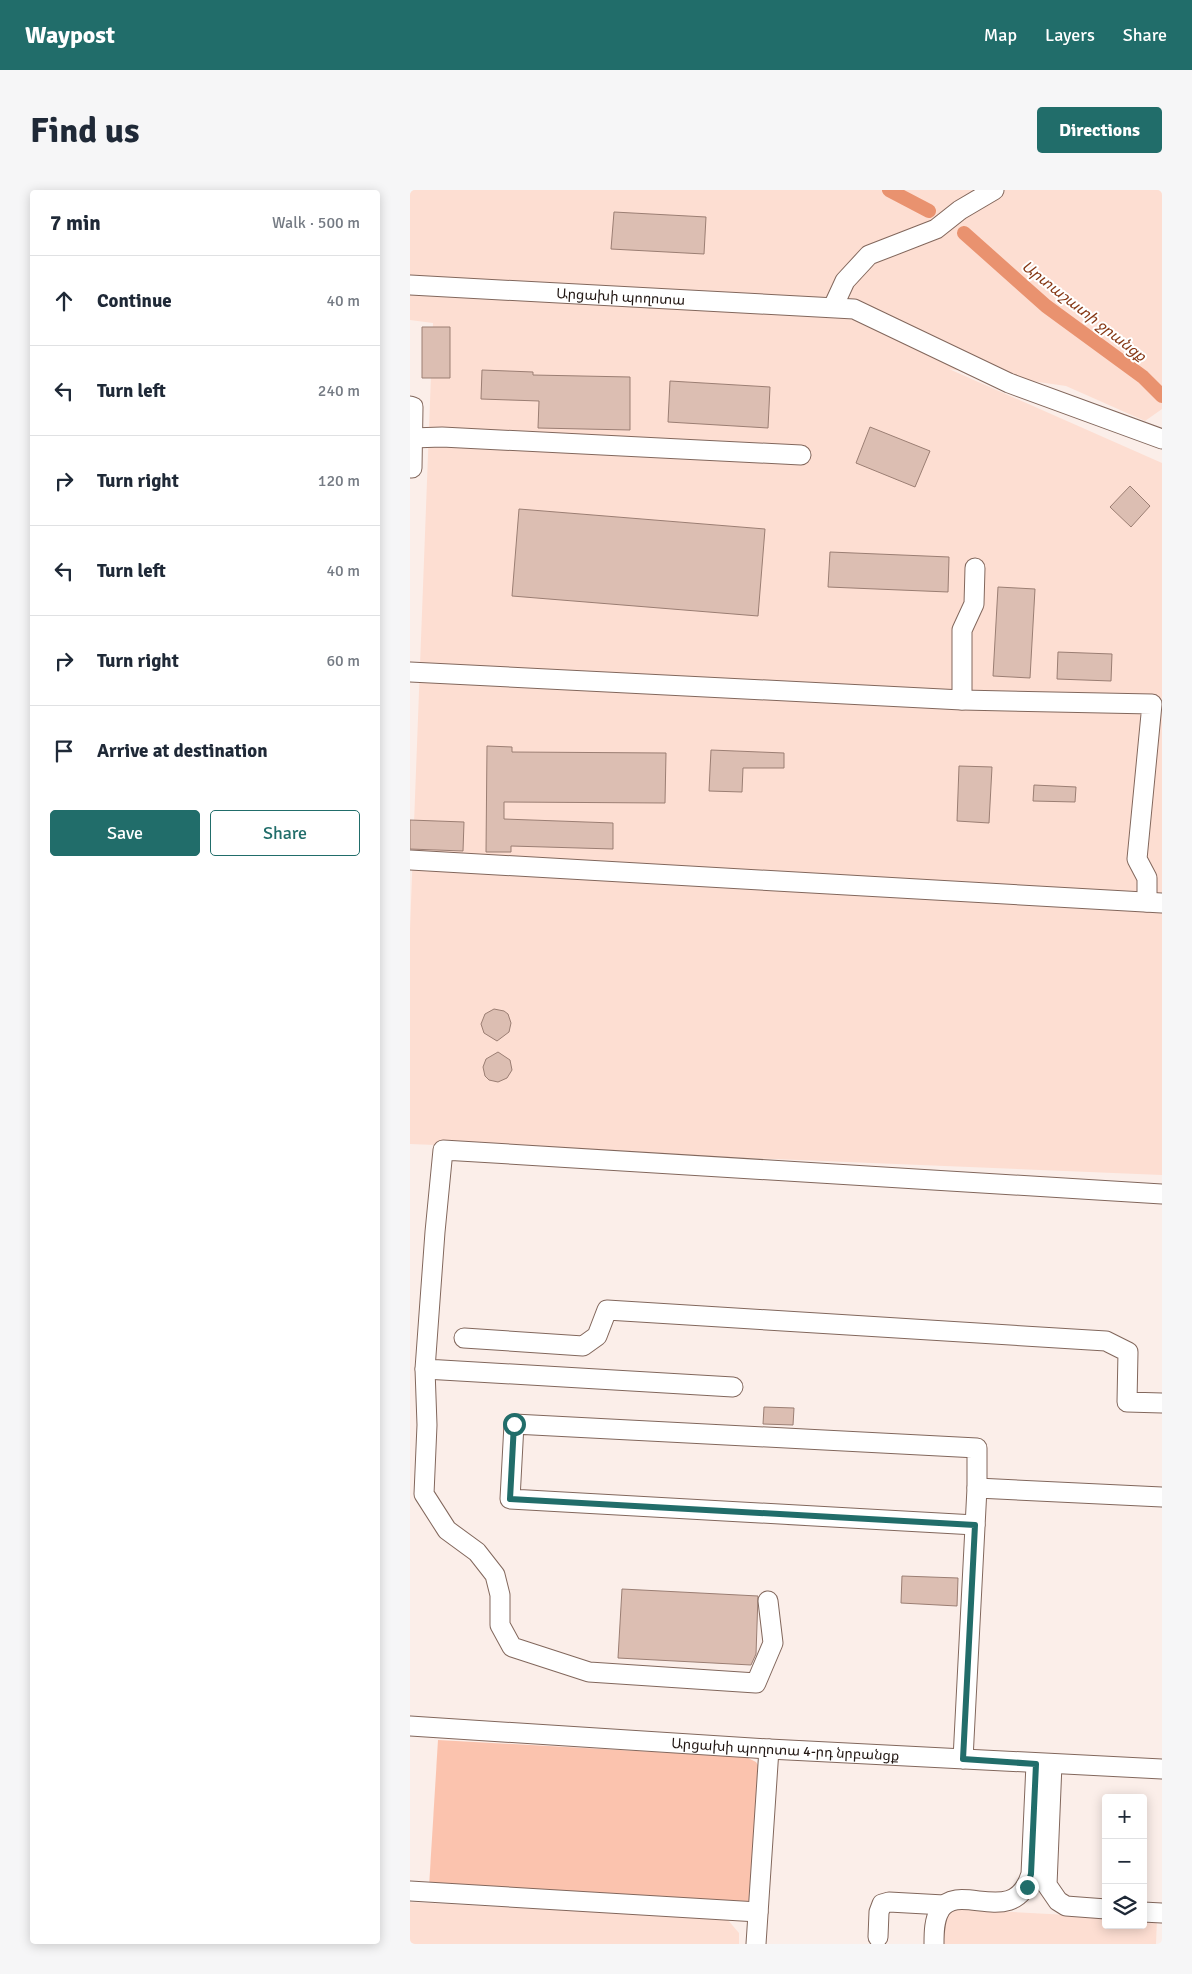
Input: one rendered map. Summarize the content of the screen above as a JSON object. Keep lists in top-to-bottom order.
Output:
{
  "streets": {
    "street": ["Արցախի պողոտա", "Արցախի պողոտա 4-րդ նրբանցք"]
  },
  "water": ["Արտաշատի ջրանցք"],
  "page": {
    "header": "Waypost",
    "nav": ["Map", "Layers", "Share"],
    "buttons": [
      "Directions",
      ["Save", "Share"]
    ],
    "title": "Find us",
    "heading": ["7 min", "Walk · 500 m"],
    "list": [
      ["Continue", "40 m"],
      ["Turn left", "240 m"],
      ["Turn right", "120 m"],
      ["Turn left", "40 m"],
      ["Turn right", "60 m"],
      "Arrive at destination"
    ],
    "map_buttons": ["+", "−"]
  }
}
